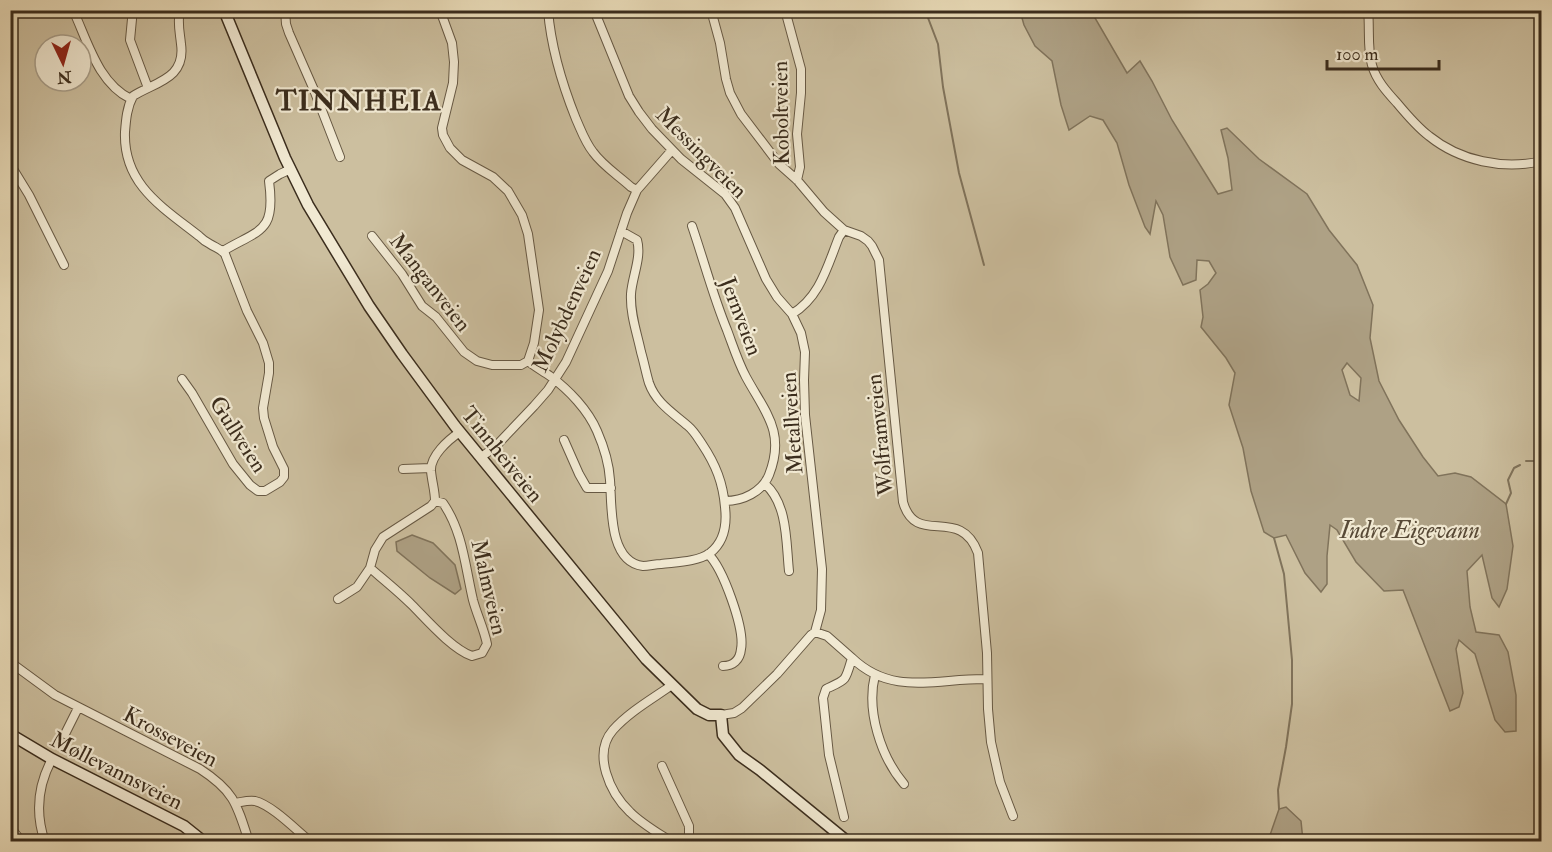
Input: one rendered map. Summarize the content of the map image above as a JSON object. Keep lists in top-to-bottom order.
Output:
{
  "streets": {
    "street": [
      "Koboltveien",
      "Messingveien",
      "Manganveien",
      "Molybdenveien",
      "Jernveien",
      "Metallveien",
      "Gullveien",
      "Wolframveien",
      "Tinnheiveien",
      "Malmveien",
      "Krosseveien",
      "Møllevannsveien"
    ]
  },
  "crossings": [
    ["Koboltveien", "Wolframveien"],
    ["Messingveien", "Molybdenveien"],
    ["Messingveien", "Metallveien"],
    ["Molybdenveien", "Tinnheiveien"]
  ],
  "districts": ["TINNHEIA"],
  "water": ["Indre Eigevann"],
  "scale_bar": "100 m",
  "north": "bottom"
}
